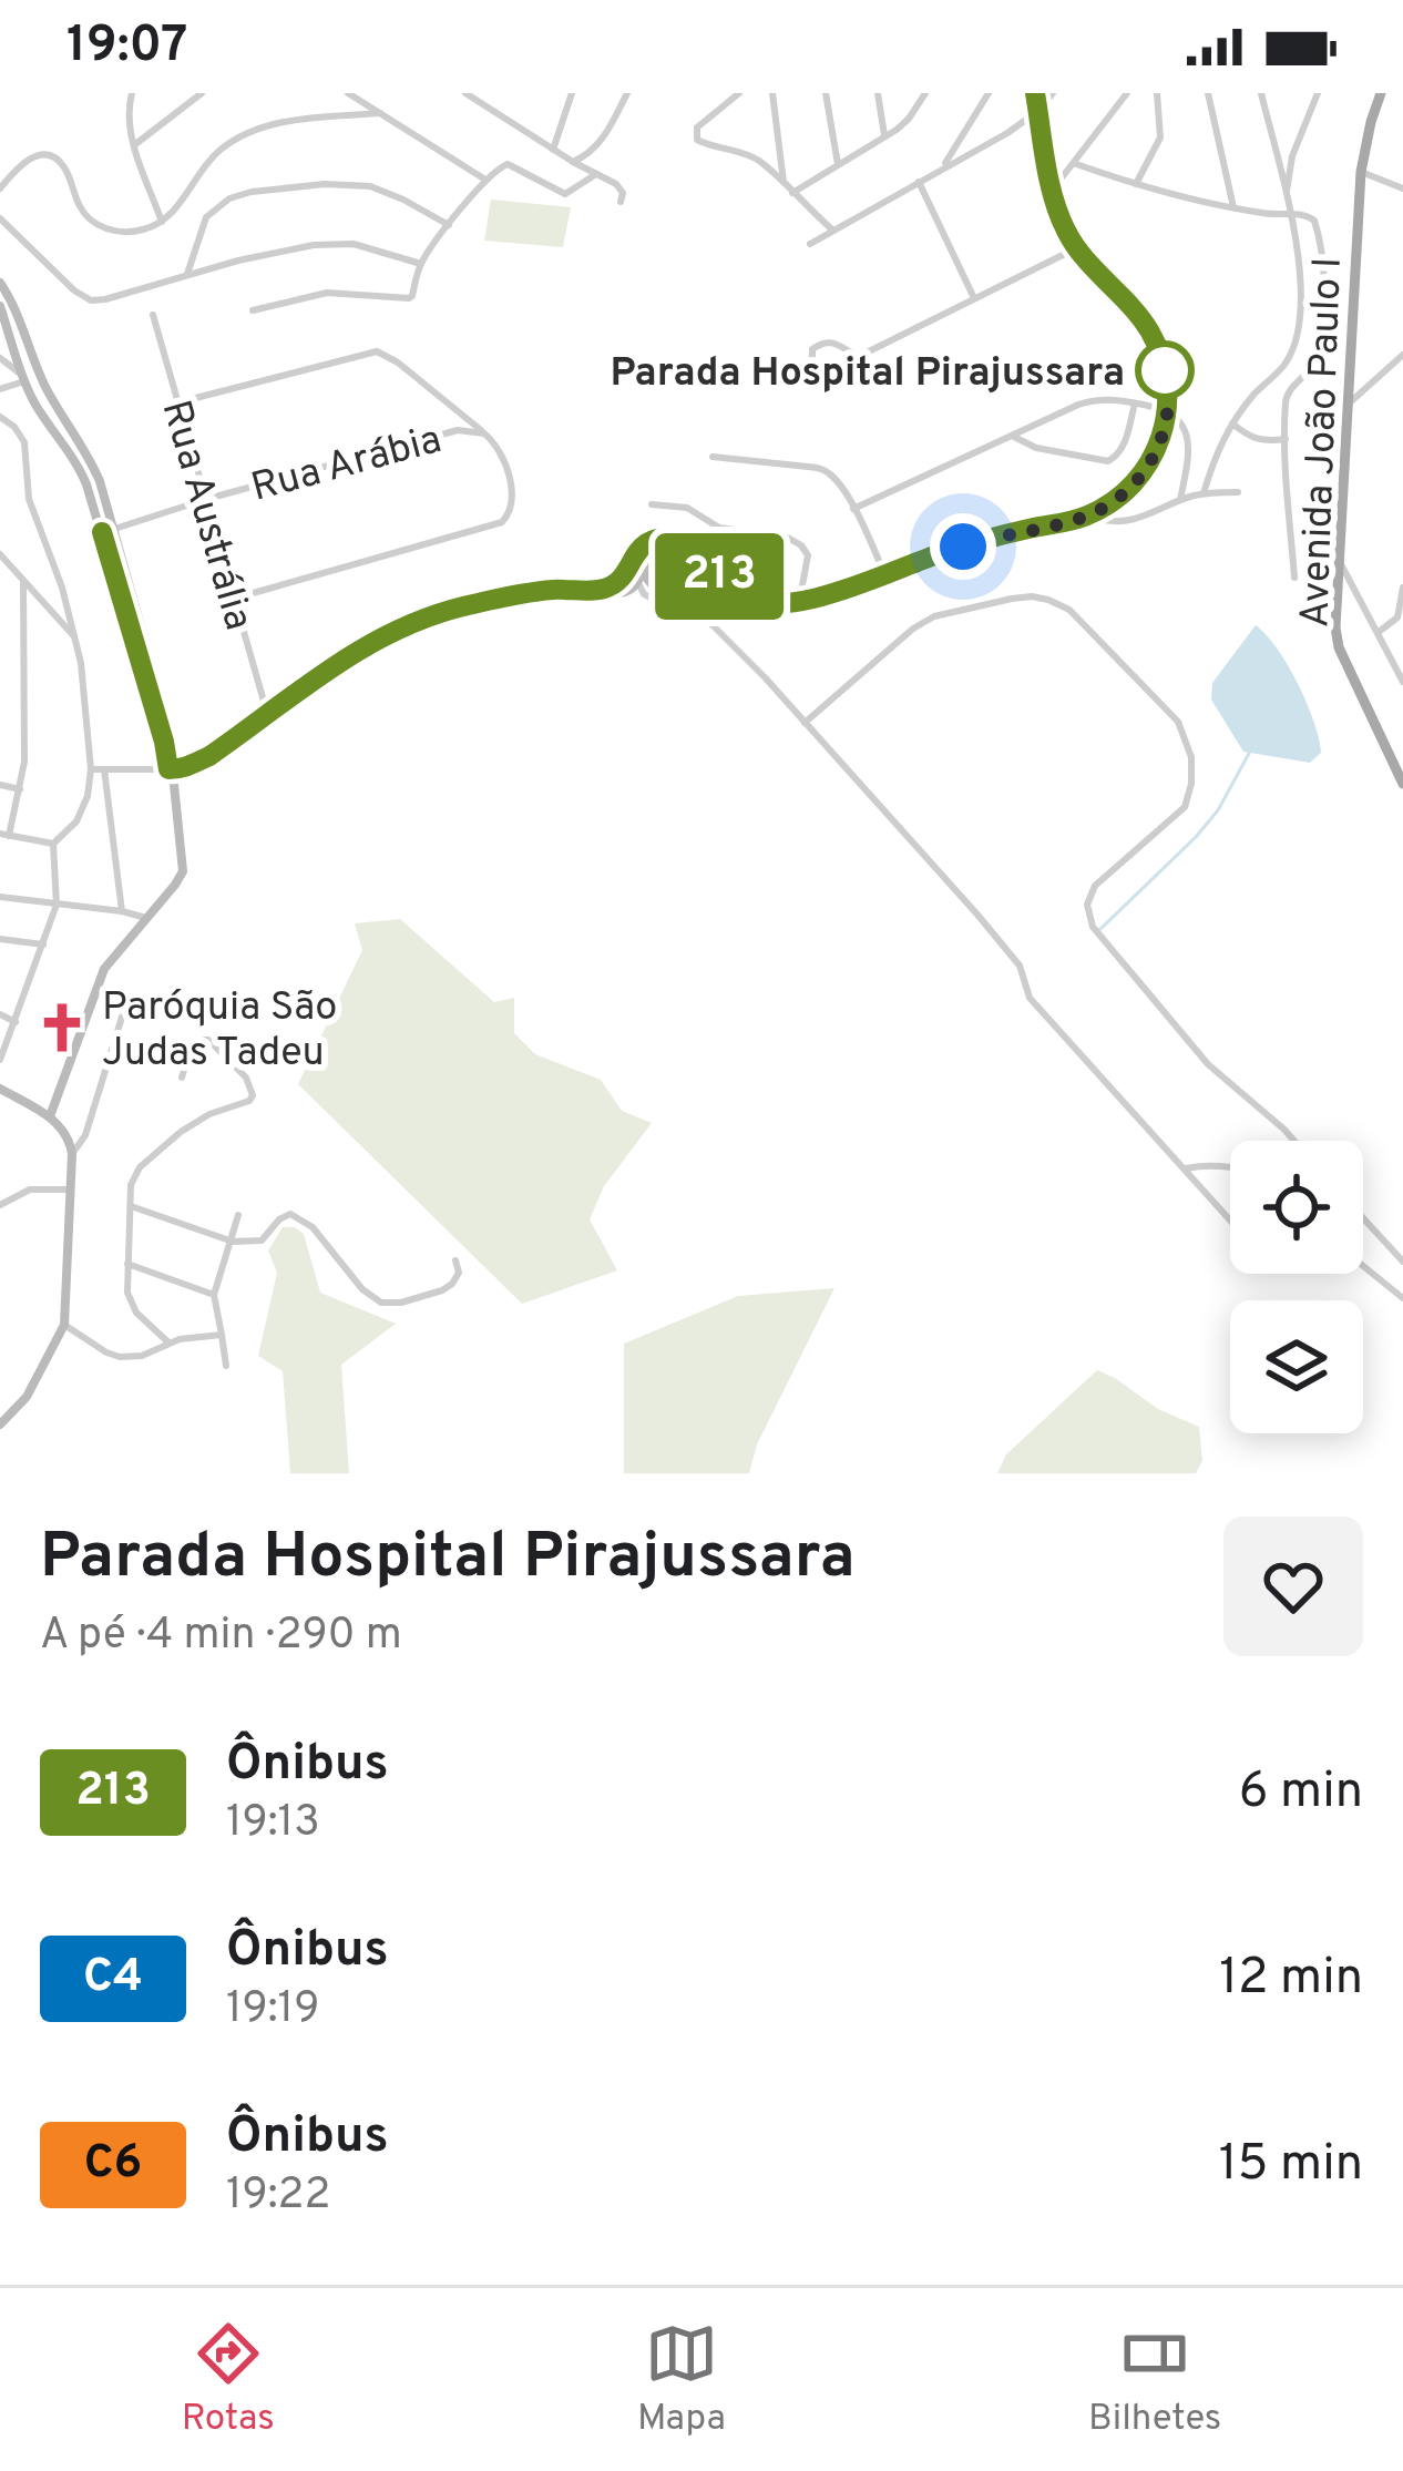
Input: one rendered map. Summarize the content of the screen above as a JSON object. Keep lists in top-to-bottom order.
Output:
{
  "streets": {
    "main road": ["Avenida João Paulo I"],
    "street": ["Rua Arábia", "Rua Austrália"]
  },
  "crossings": [
    ["Rua Arábia", "Rua Austrália"]
  ],
  "places": {
    "other": ["Parada Hospital Pirajussara"],
    "church": ["Paróquia São Judas Tadeu"]
  },
  "lines": ["bus line 213"],
  "page": {
    "status": "19:07",
    "on_map": "213",
    "heading": ["Parada Hospital Pirajussara", "A pé · 4 min · 290 m"],
    "list": [
      {
        "mark": "213",
        "name": "Ônibus",
        "note": "19:13",
        "value": "6 min"
      },
      {
        "mark": "C4",
        "name": "Ônibus",
        "note": "19:19",
        "value": "12 min"
      },
      {
        "mark": "C6",
        "name": "Ônibus",
        "note": "19:22",
        "value": "15 min"
      }
    ],
    "tabs": ["Rotas", "Mapa", "Bilhetes"]
  }
}
